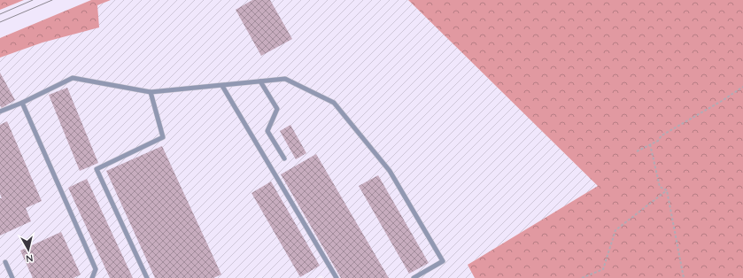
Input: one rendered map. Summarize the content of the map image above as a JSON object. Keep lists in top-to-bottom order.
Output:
{
  "north": "bottom"
}
